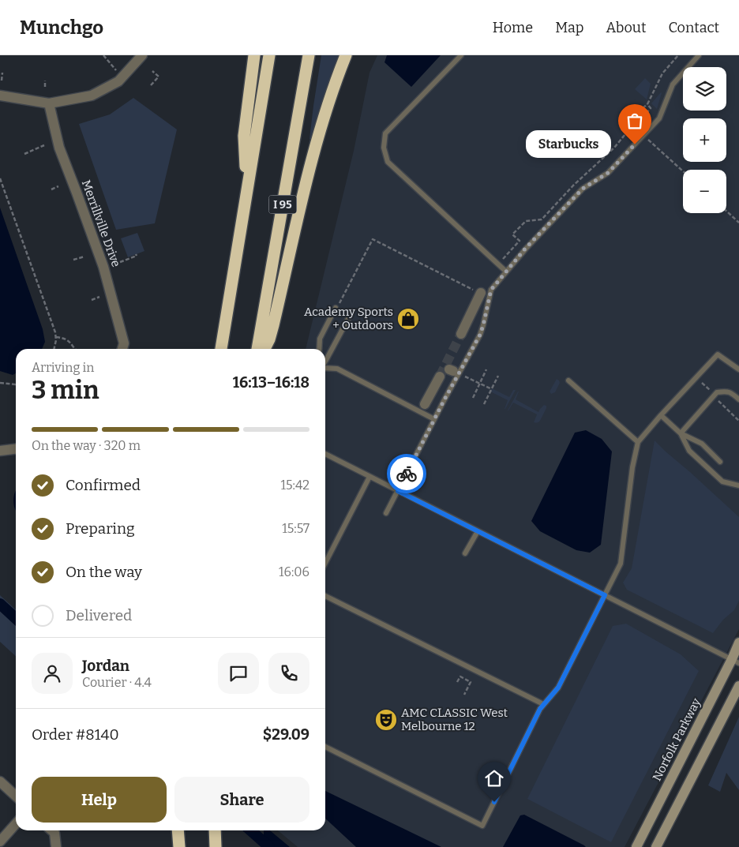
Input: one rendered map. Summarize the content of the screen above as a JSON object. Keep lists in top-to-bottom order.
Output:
{
  "streets": {
    "highway": ["I 95"],
    "street": ["Merrillville Drive", "Norfolk Parkway"]
  },
  "places": {
    "other": ["Starbucks"],
    "shop": ["Academy Sports + Outdoors"],
    "theatre": ["AMC CLASSIC West Melbourne 12"]
  },
  "page": {
    "header": "Munchgo",
    "nav": [
      "Home",
      "Map",
      "About",
      "Contact"
    ],
    "map_buttons": ["+", "−"],
    "bubble": "Starbucks",
    "heading": ["3 min", "Arriving in", "16:13–16:18"],
    "panel": [
      "Jordan",
      "Courier · 4.4",
      "Order #8140",
      "$29.09"
    ],
    "bar": "On the way · 320 m",
    "list": [
      ["Confirmed", "15:42"],
      ["Preparing", "15:57"],
      ["On the way", "16:06"],
      "Delivered"
    ],
    "buttons": ["Help", "Share"]
  }
}
